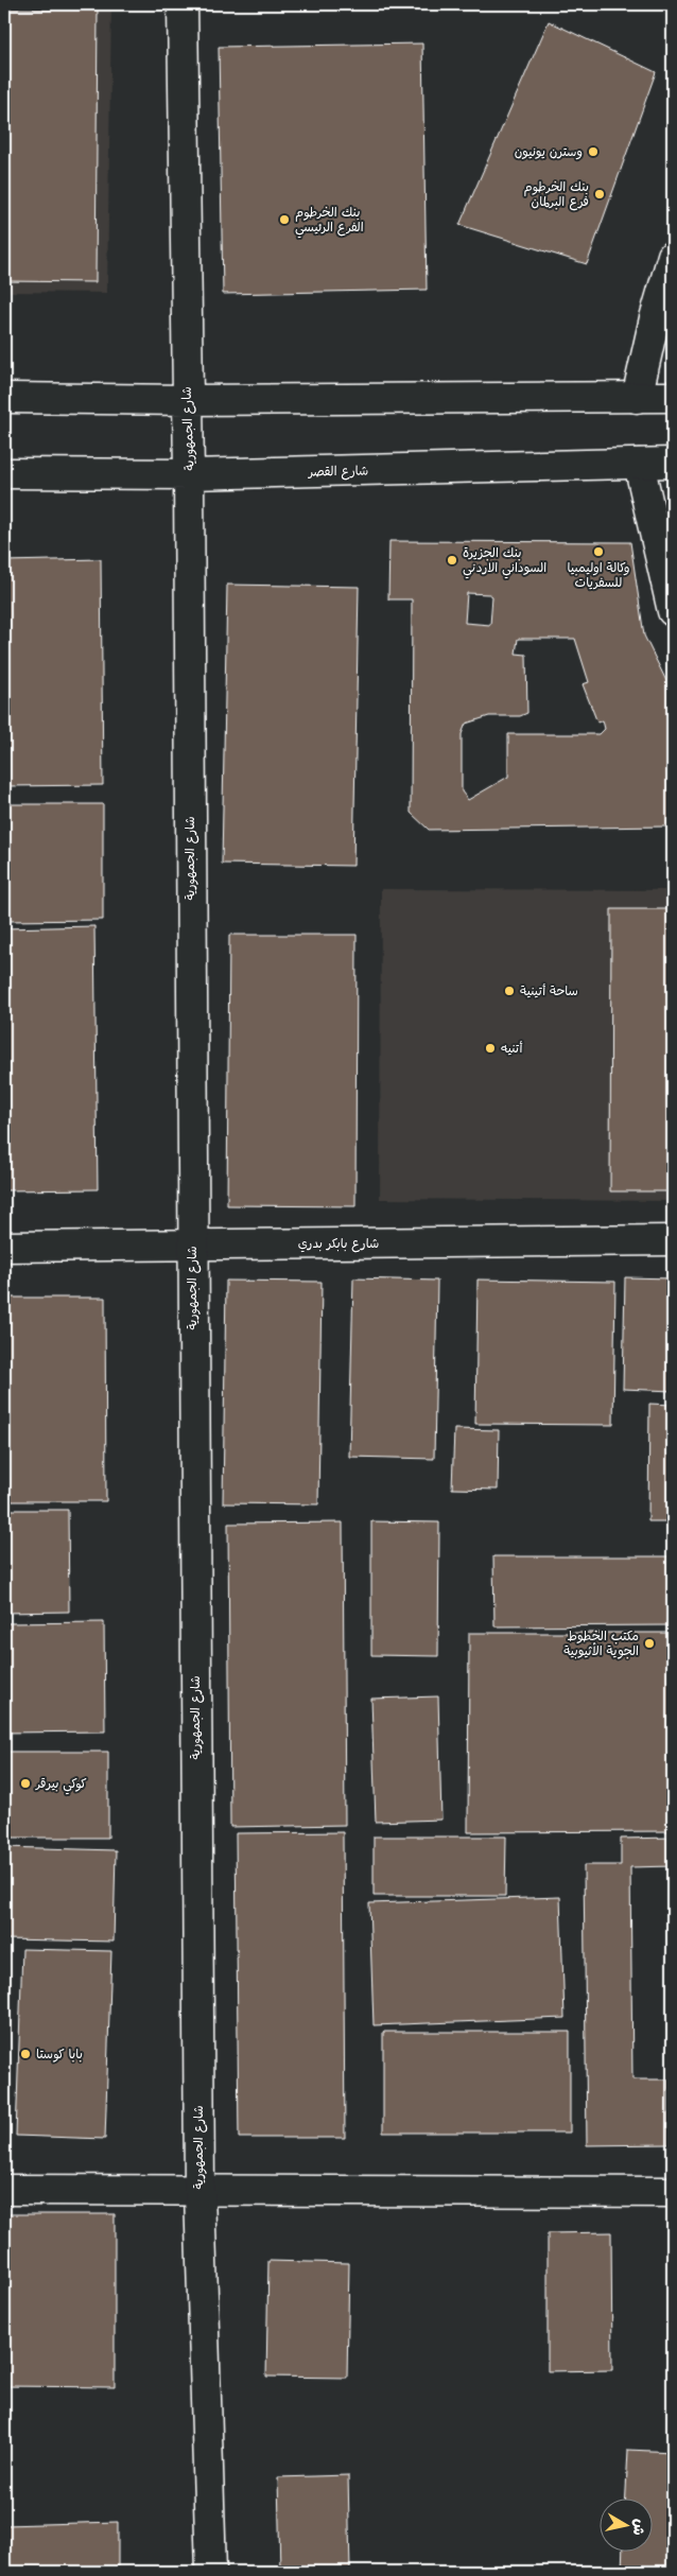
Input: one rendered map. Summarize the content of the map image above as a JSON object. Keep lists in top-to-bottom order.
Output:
{
  "streets": {
    "main road": ["شارع الجمهورية", "شارع القصر", "شارع بابكر بدري"]
  },
  "crossings": [
    ["شارع الجمهورية", "شارع القصر"],
    ["شارع الجمهورية", "شارع بابكر بدري"]
  ],
  "places": [
    "وسترن يونيون",
    "بنك الخرطوم فرع البرلمان",
    "بنك الخرطوم الفرع الرئيسي",
    "وكالة اوليمبيا للسفريات",
    "بنك الجزيرة السوداني الاردني",
    "ساحة أتينية",
    "أتنيه",
    "مكتب الخطوط الجوية الأثيوبية",
    "كوكي بيرقر",
    "بابا كوستا"
  ],
  "north": "right"
}
